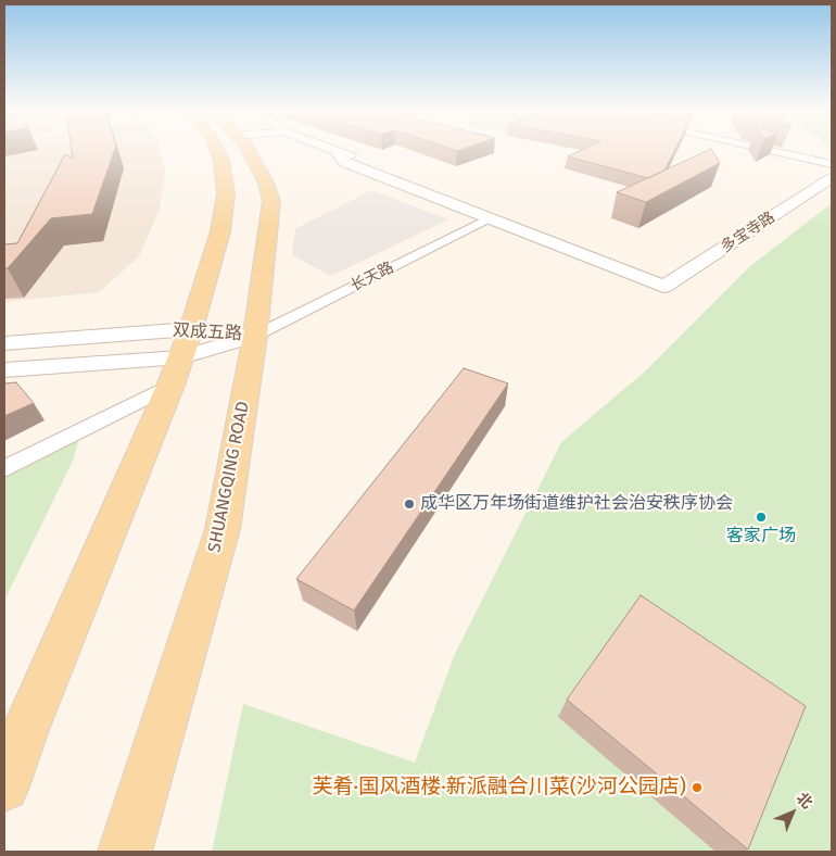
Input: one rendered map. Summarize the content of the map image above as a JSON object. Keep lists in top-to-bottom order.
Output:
{
  "streets": {
    "main road": ["SHUANGQING ROAD"],
    "street": ["多宝寺路", "长天路", "双成五路"]
  },
  "crossings": [
    ["长天路", "双成五路"],
    ["长天路", "SHUANGQING ROAD"],
    ["双成五路", "SHUANGQING ROAD"]
  ],
  "places": ["成华区万年场街道维护社会治安秩序协会", "客家广场", "芙肴·国风酒楼·新派融合川菜(沙河公园店)"],
  "north": "top right"
}
